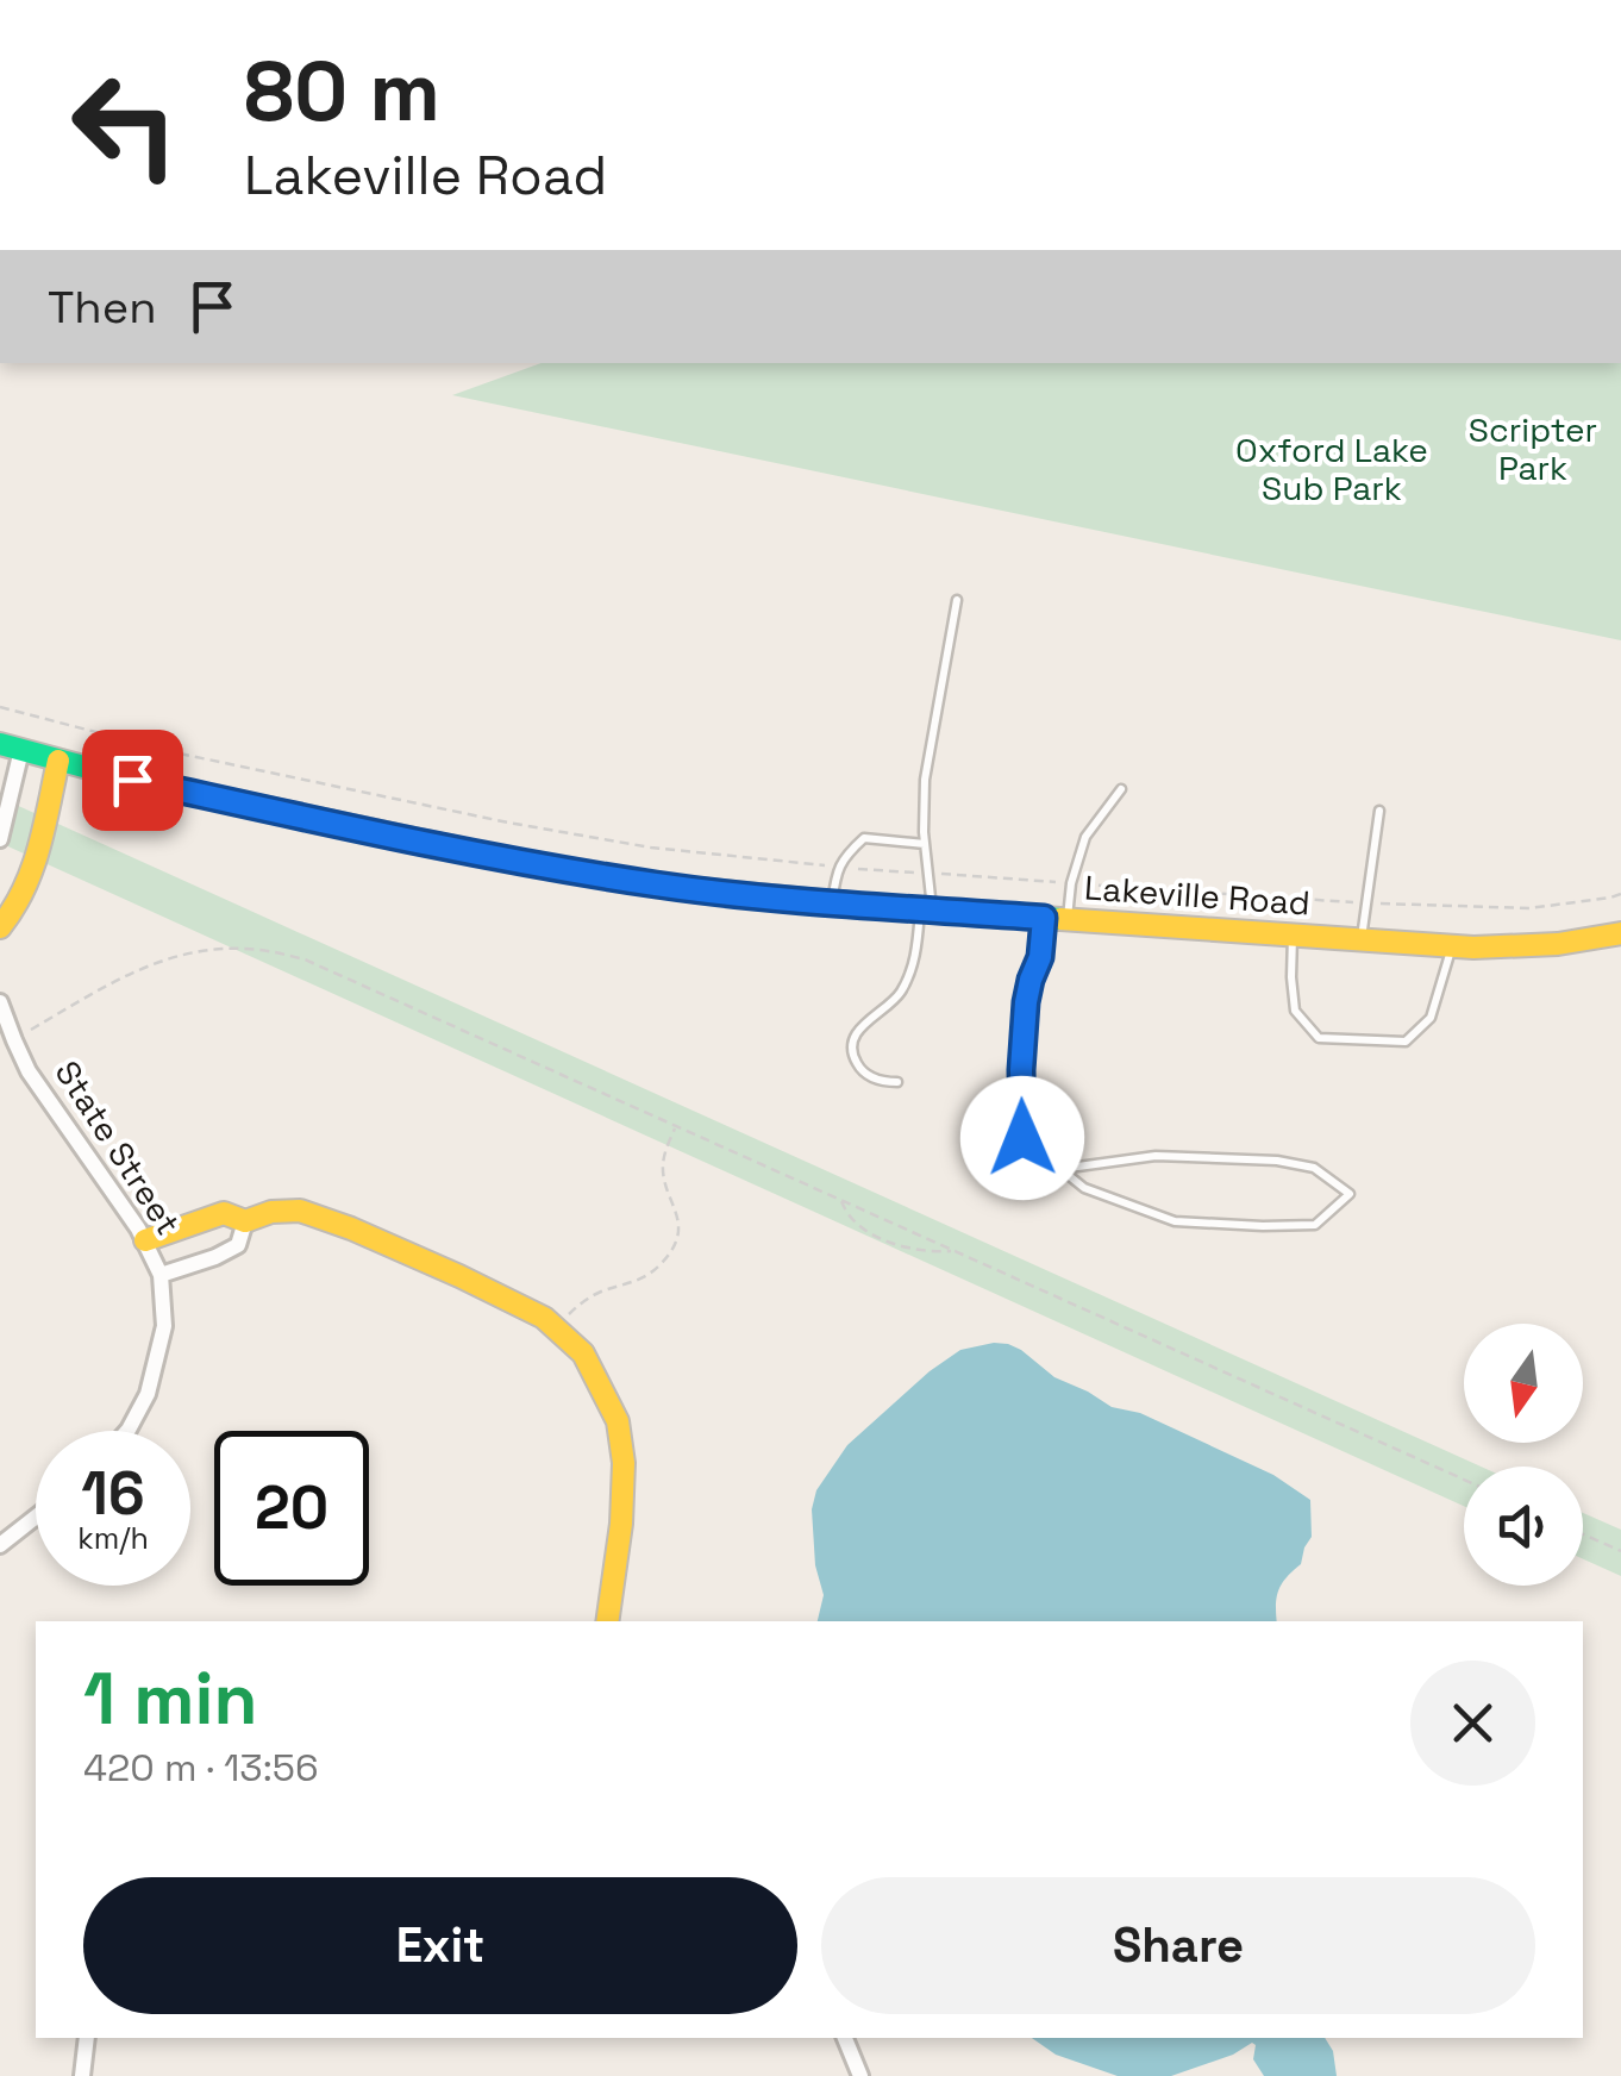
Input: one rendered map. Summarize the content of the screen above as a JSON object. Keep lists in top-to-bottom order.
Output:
{
  "streets": {
    "main road": ["Lakeville Road"],
    "street": ["State Street"]
  },
  "parks": ["Scripter Park", "Oxford Lake Sub Park"],
  "north": "bottom",
  "page": {
    "turn": ["80 m", "Lakeville Road"],
    "then": "Then",
    "speed": "16 km/h",
    "limit": "20",
    "heading": ["1 min", "420 m · 13:56"],
    "buttons": ["Exit", "Share"]
  }
}
